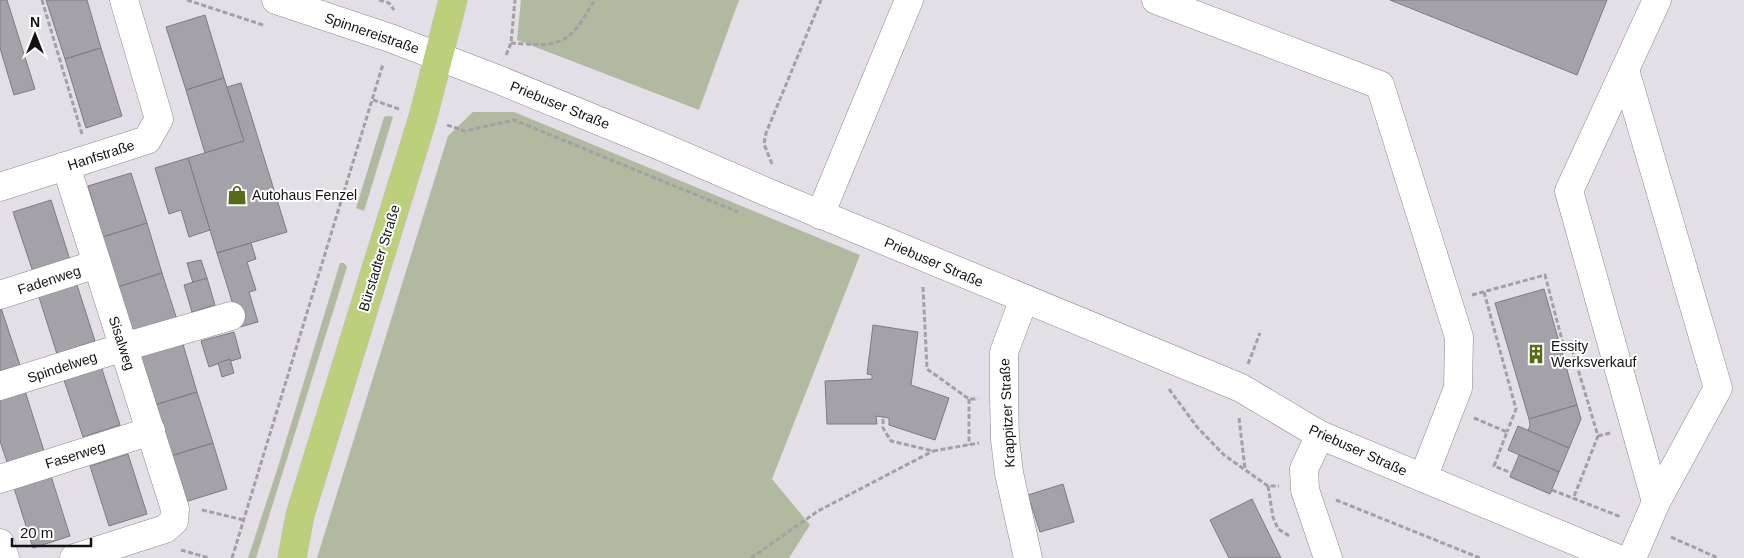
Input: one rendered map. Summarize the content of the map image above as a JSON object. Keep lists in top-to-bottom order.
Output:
{
  "streets": {
    "main road": ["Bürstadter Straße"],
    "street": [
      "Spinnereistraße",
      "Priebuser Straße",
      "Hanfstraße",
      "Fadenweg",
      "Sisalweg",
      "Spindelweg",
      "Krappitzer Straße",
      "Faserweg"
    ]
  },
  "crossings": [
    ["Spinnereistraße", "Priebuser Straße"],
    ["Spinnereistraße", "Bürstadter Straße"],
    ["Priebuser Straße", "Bürstadter Straße"],
    ["Priebuser Straße", "Krappitzer Straße"],
    ["Hanfstraße", "Sisalweg"],
    ["Fadenweg", "Sisalweg"],
    ["Sisalweg", "Spindelweg"],
    ["Sisalweg", "Faserweg"]
  ],
  "places": {
    "shop": ["Autohaus Fenzel"],
    "building": ["Essity Werksverkauf"]
  },
  "scale_bar": "20 m",
  "north": "top"
}
